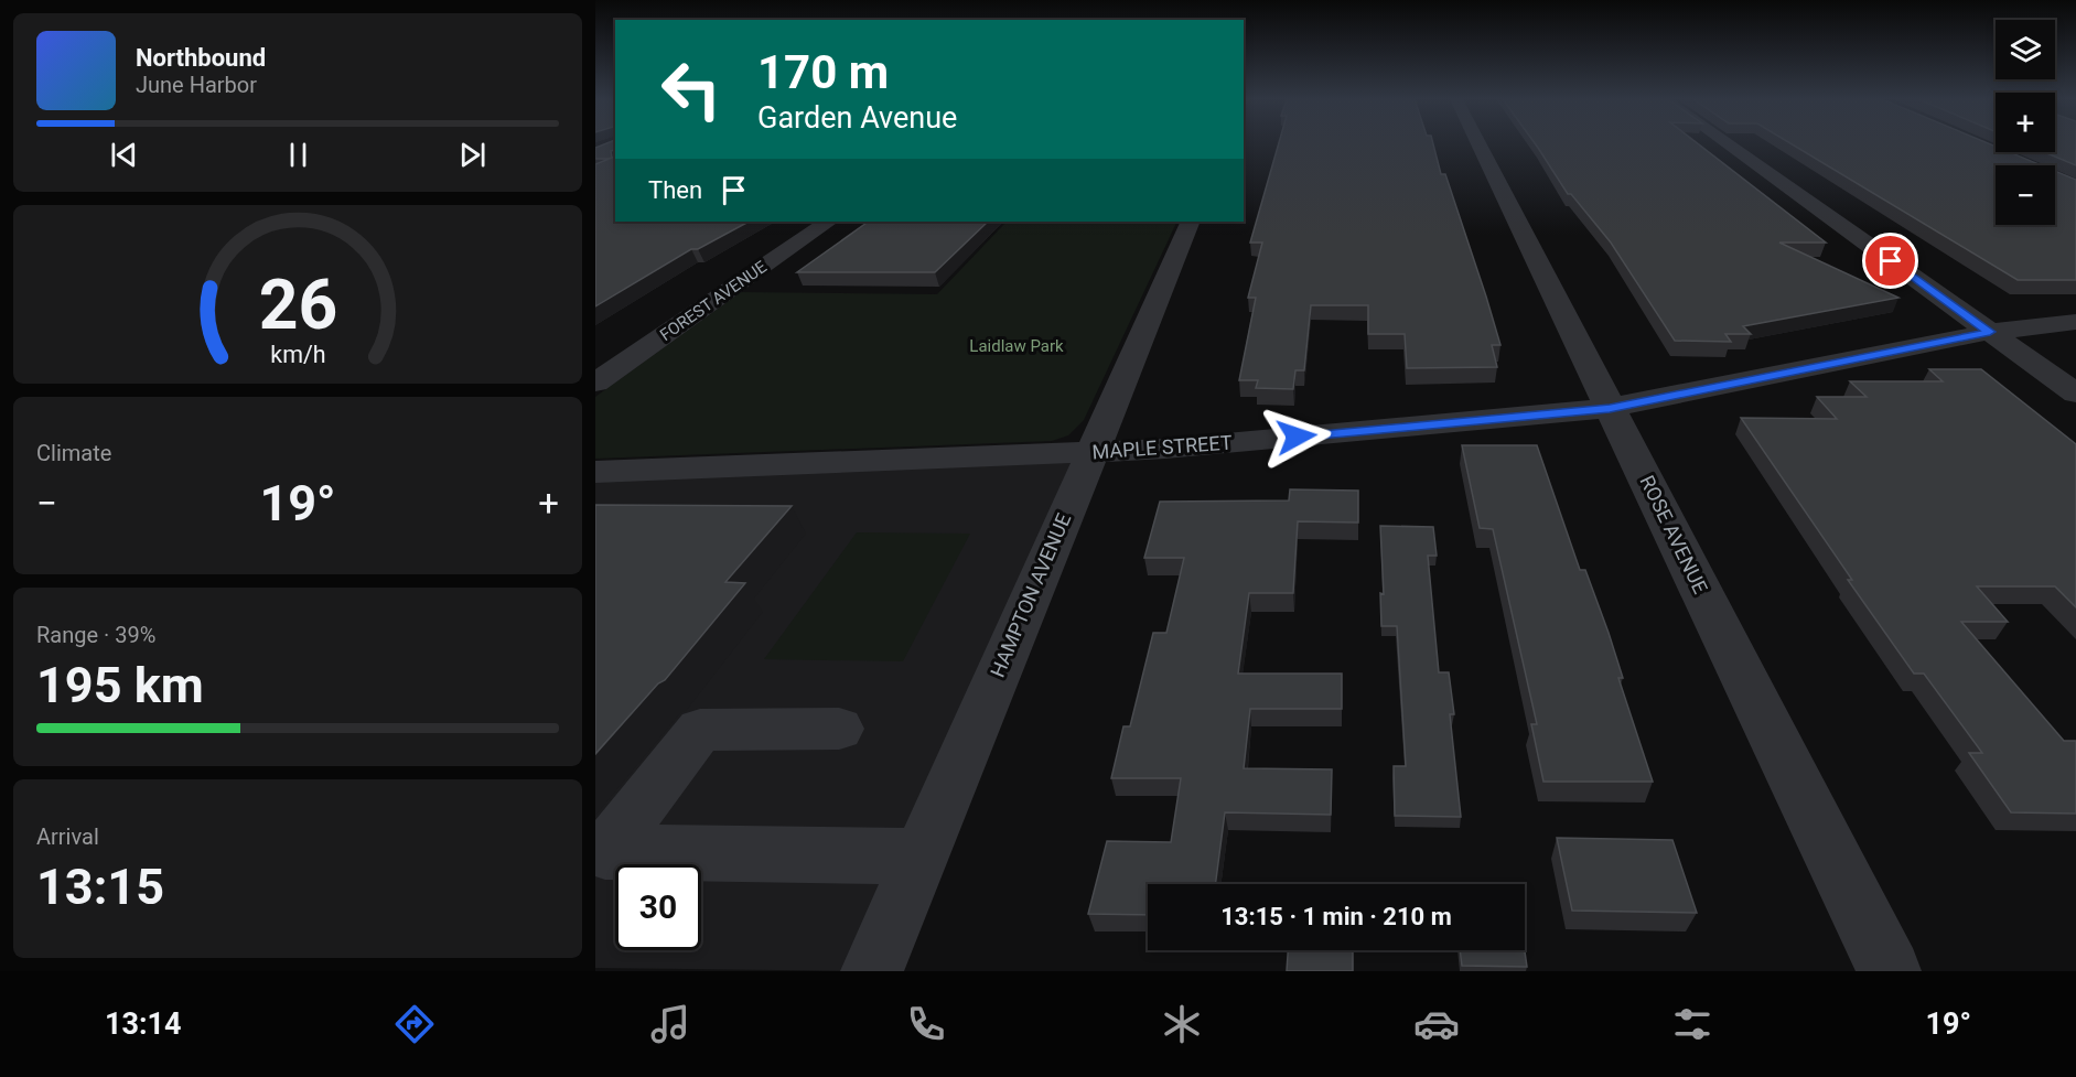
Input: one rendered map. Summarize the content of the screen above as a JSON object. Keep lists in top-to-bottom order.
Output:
{
  "streets": {
    "street": [
      "FOREST AVENUE",
      "MAPLE STREET",
      "ROSE AVENUE",
      "HAMPTON AVENUE"
    ]
  },
  "crossings": [
    ["MAPLE STREET", "ROSE AVENUE"],
    ["MAPLE STREET", "HAMPTON AVENUE"]
  ],
  "parks": ["Laidlaw Park"],
  "page": {
    "map_buttons": ["+", "−"],
    "turn": ["170 m", "Garden Avenue"],
    "song": ["Northbound", "June Harbor"],
    "then": "Then",
    "tile": [
      "Climate",
      ["Range · 39%", "195 km"],
      ["Arrival", "13:15"]
    ],
    "heat": ["−", "19°", "+"],
    "limit": "30",
    "trip": "13:15 · 1 min · 210 m",
    "tabs": ["13:14", "19°"],
    "gauge": ["26", "km/h"]
  }
}
